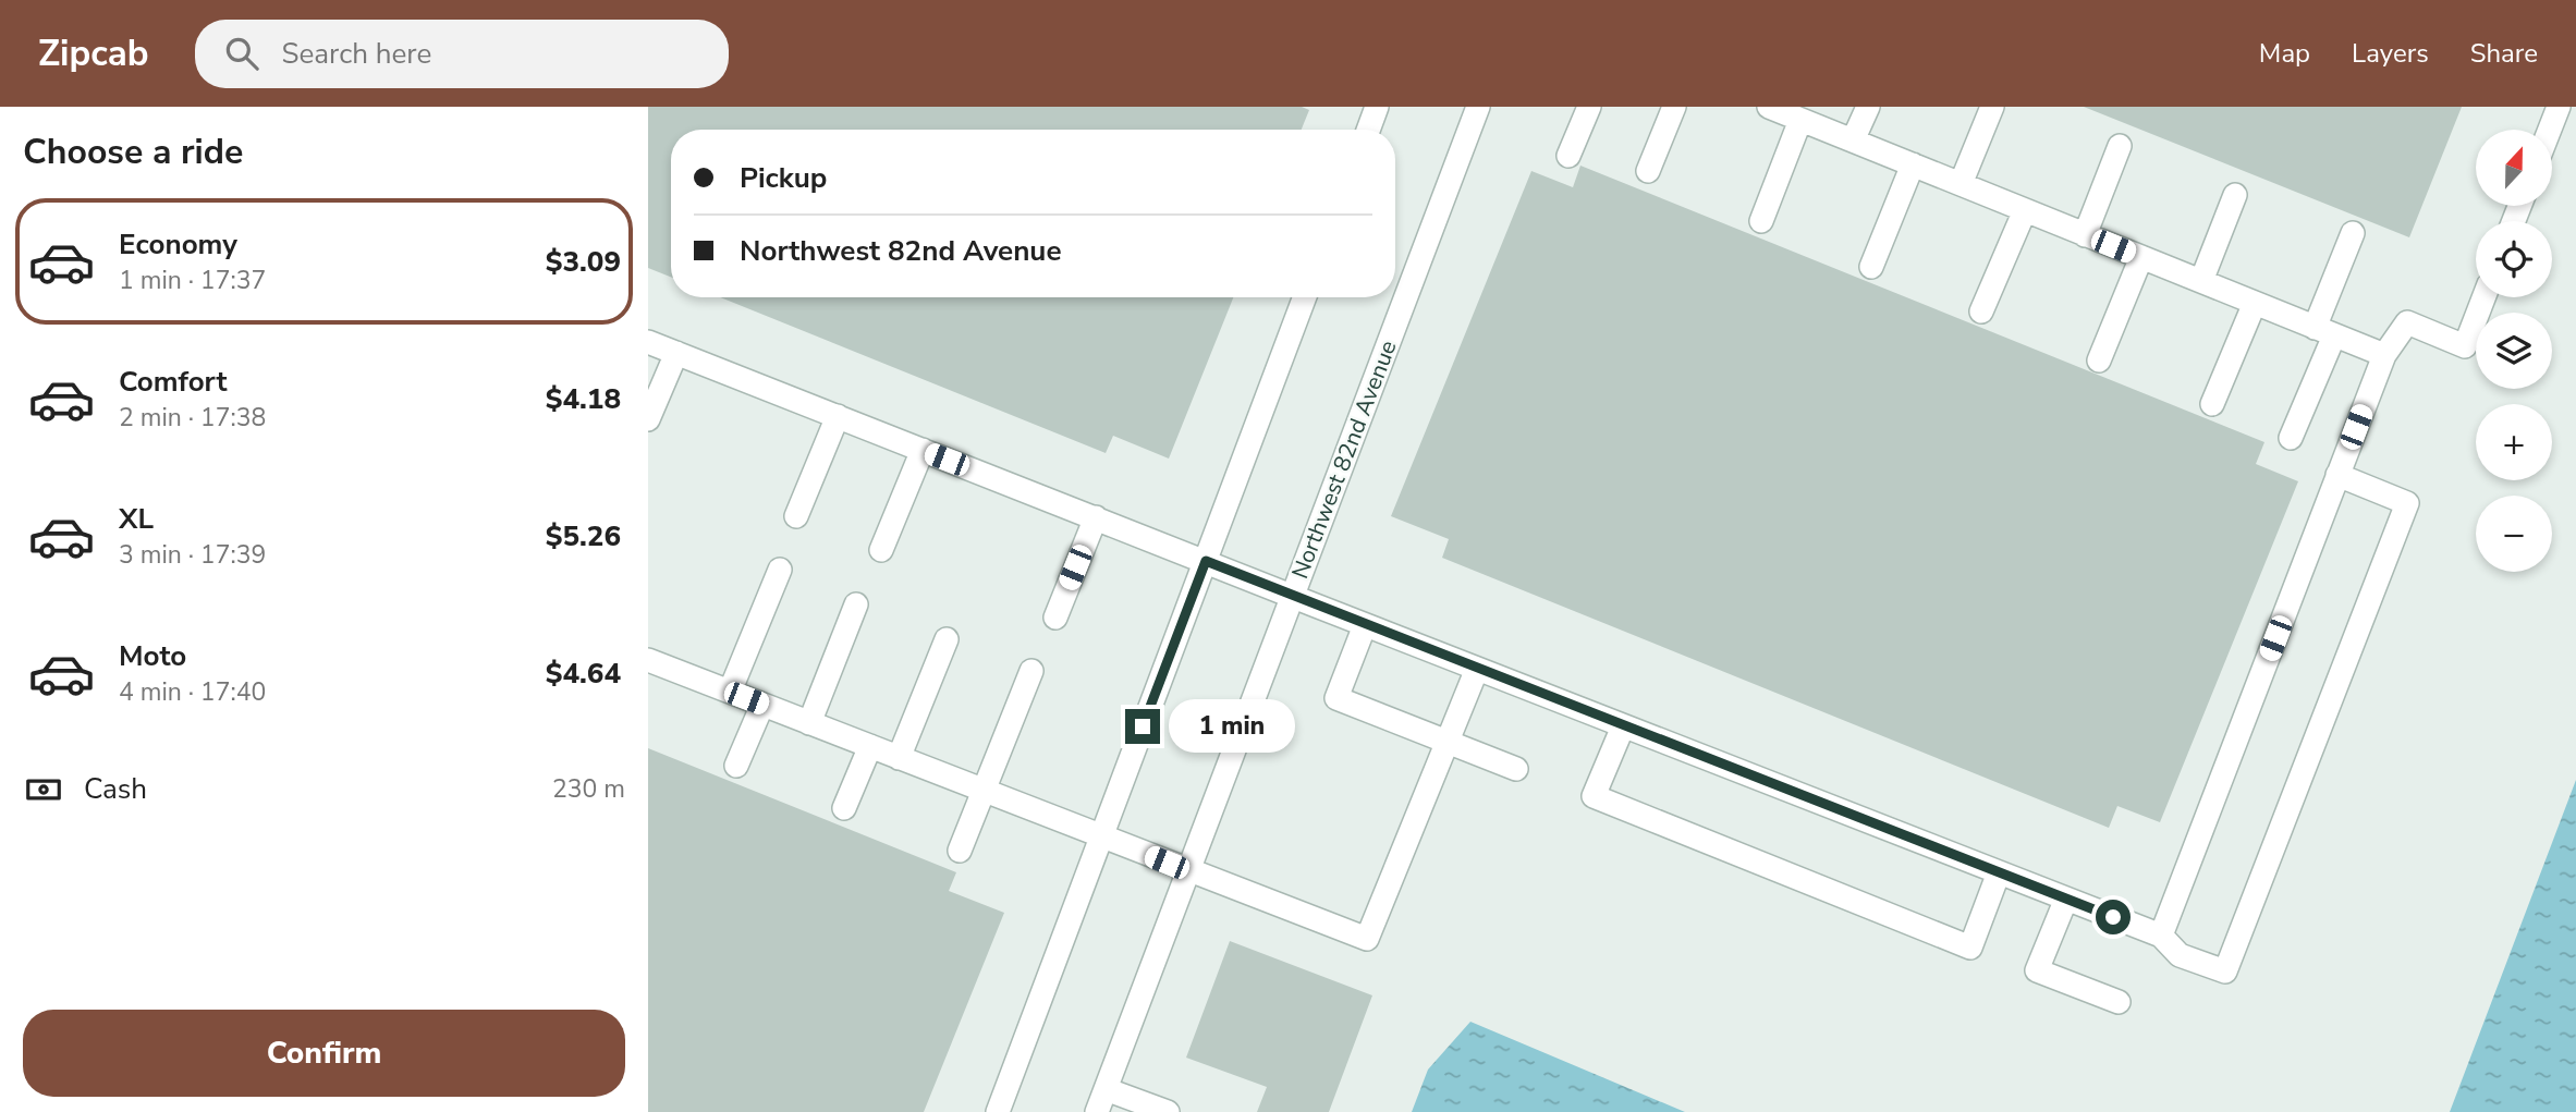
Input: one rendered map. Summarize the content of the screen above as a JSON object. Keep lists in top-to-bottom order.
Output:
{
  "streets": {
    "street": ["Northwest 82nd Avenue"]
  },
  "north": "top",
  "page": {
    "header": "Zipcab",
    "search": "Search here",
    "nav": ["Map", "Layers", "Share"],
    "heading": "Choose a ride",
    "map_buttons": ["+", "−"],
    "banner": ["Pickup", "Northwest 82nd Avenue"],
    "list": [
      {
        "name": "Economy",
        "note": "1 min · 17:37",
        "value": "$3.09"
      },
      {
        "name": "Comfort",
        "note": "2 min · 17:38",
        "value": "$4.18"
      },
      {
        "name": "XL",
        "note": "3 min · 17:39",
        "value": "$5.26"
      },
      {
        "name": "Moto",
        "note": "4 min · 17:40",
        "value": "$4.64"
      }
    ],
    "bubble": "1 min",
    "pay": ["Cash", "230 m"],
    "buttons": "Confirm"
  }
}
